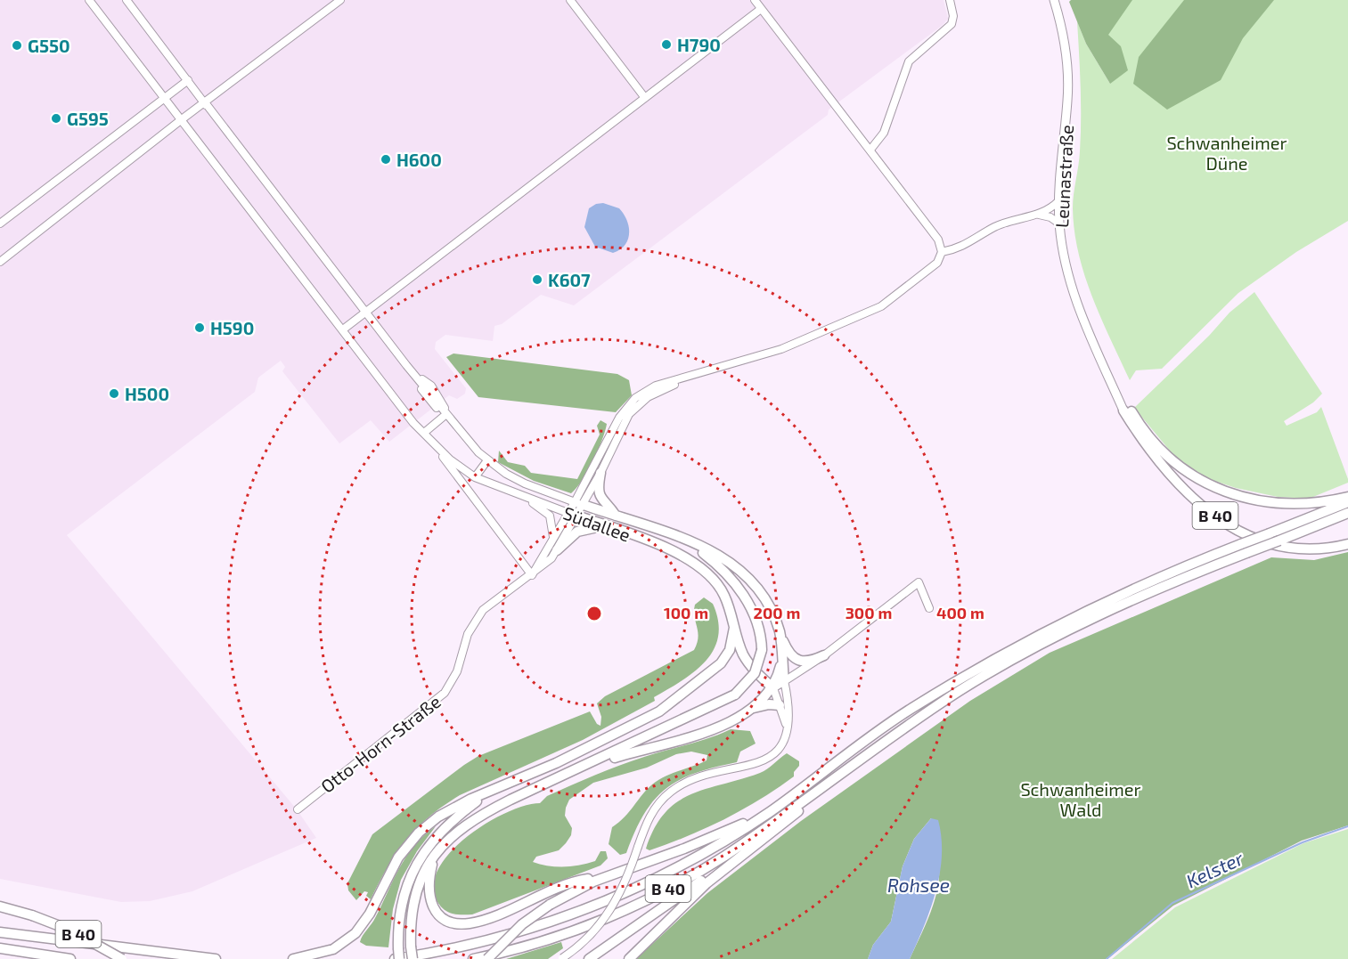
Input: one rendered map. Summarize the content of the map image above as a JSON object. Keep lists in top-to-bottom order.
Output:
{
  "streets": {
    "highway": ["B 40", "Südallee"],
    "main road": ["Leunastraße"],
    "street": ["Otto-Horn-Straße"]
  },
  "crossings": [
    ["Leunastraße", "B 40"],
    ["Südallee", "Otto-Horn-Straße"]
  ],
  "water": ["Kelster", "Rohsee"],
  "parks": ["Schwanheimer Düne", "Schwanheimer Wald"],
  "places": [
    "H790",
    "G550",
    "G595",
    "H600",
    "K607",
    "H590",
    "H500"
  ],
  "rings": [
    "100 m",
    "200 m",
    "300 m",
    "400 m"
  ]
}
